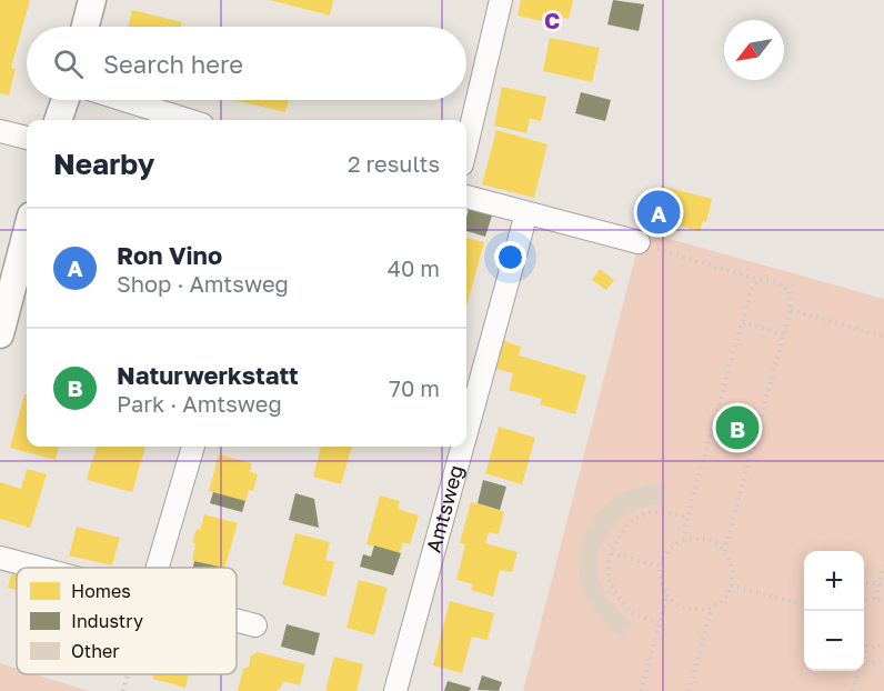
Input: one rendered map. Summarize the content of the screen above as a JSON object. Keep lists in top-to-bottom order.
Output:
{
  "streets": {
    "street": ["Amtsweg"]
  },
  "legend": ["Homes", "Industry", "Other"],
  "north": "bottom left",
  "page": {
    "search": "Search here",
    "heading": ["Nearby", "2 results"],
    "pins": ["A", "B"],
    "list": [
      {
        "mark": "A",
        "name": "Ron Vino",
        "note": "Shop · Amtsweg",
        "value": "40 m"
      },
      {
        "mark": "B",
        "name": "Naturwerkstatt",
        "note": "Park · Amtsweg",
        "value": "70 m"
      }
    ],
    "map_buttons": ["+", "−"]
  },
  "grid": {
    "columns": ["C"]
  }
}
